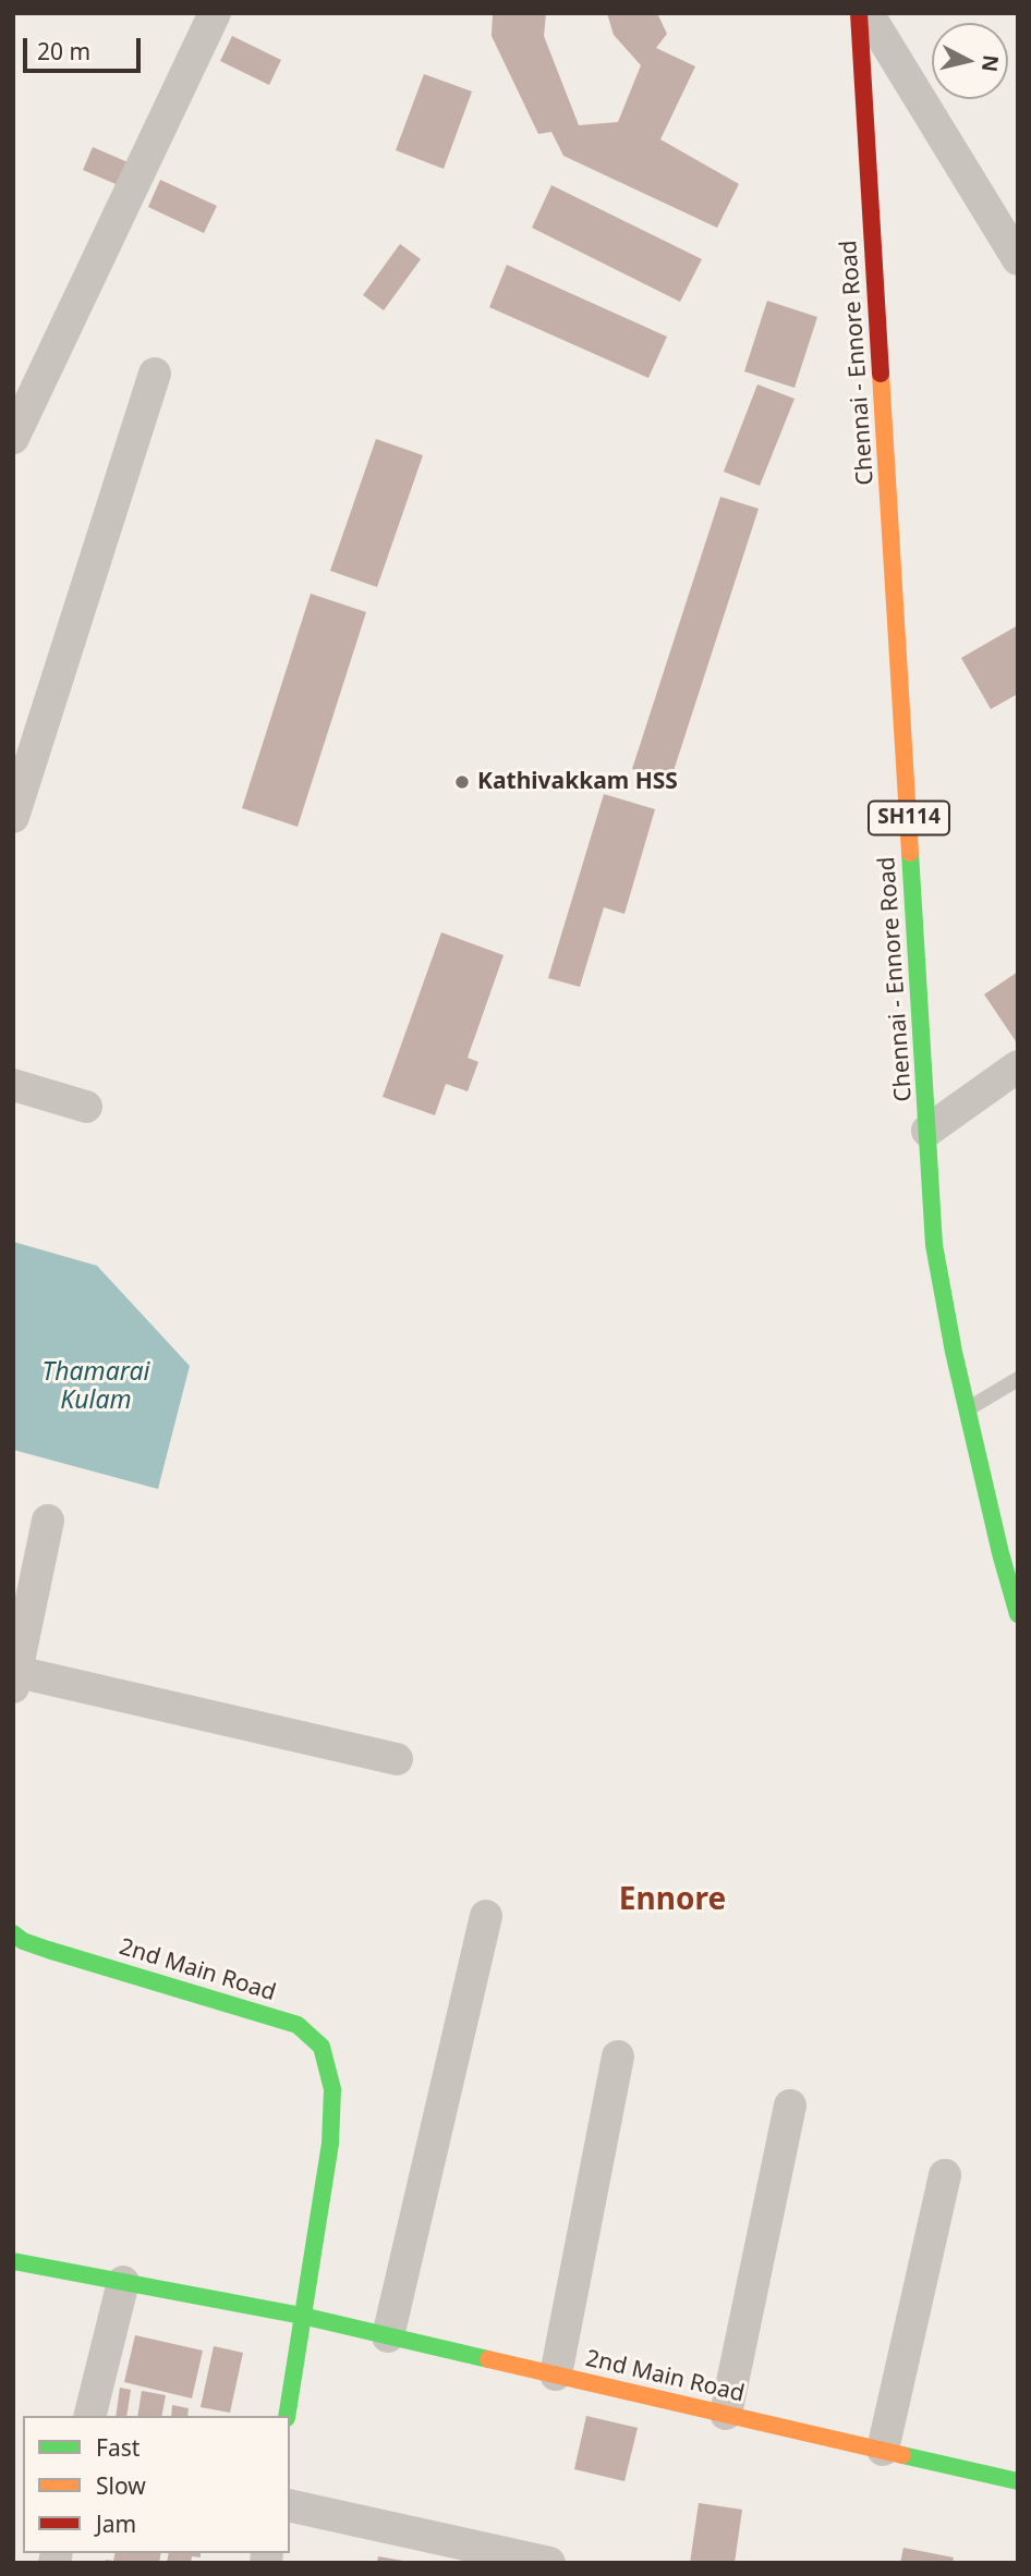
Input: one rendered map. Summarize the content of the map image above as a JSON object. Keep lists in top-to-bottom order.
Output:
{
  "streets": {
    "street": ["Chennai - Ennore Road", "SH114", "2nd Main Road"]
  },
  "districts": ["Ennore"],
  "water": ["Thamarai Kulam"],
  "places": ["Kathivakkam HSS"],
  "legend": ["Fast", "Slow", "Jam"],
  "scale_bar": "20 m",
  "north": "right"
}
